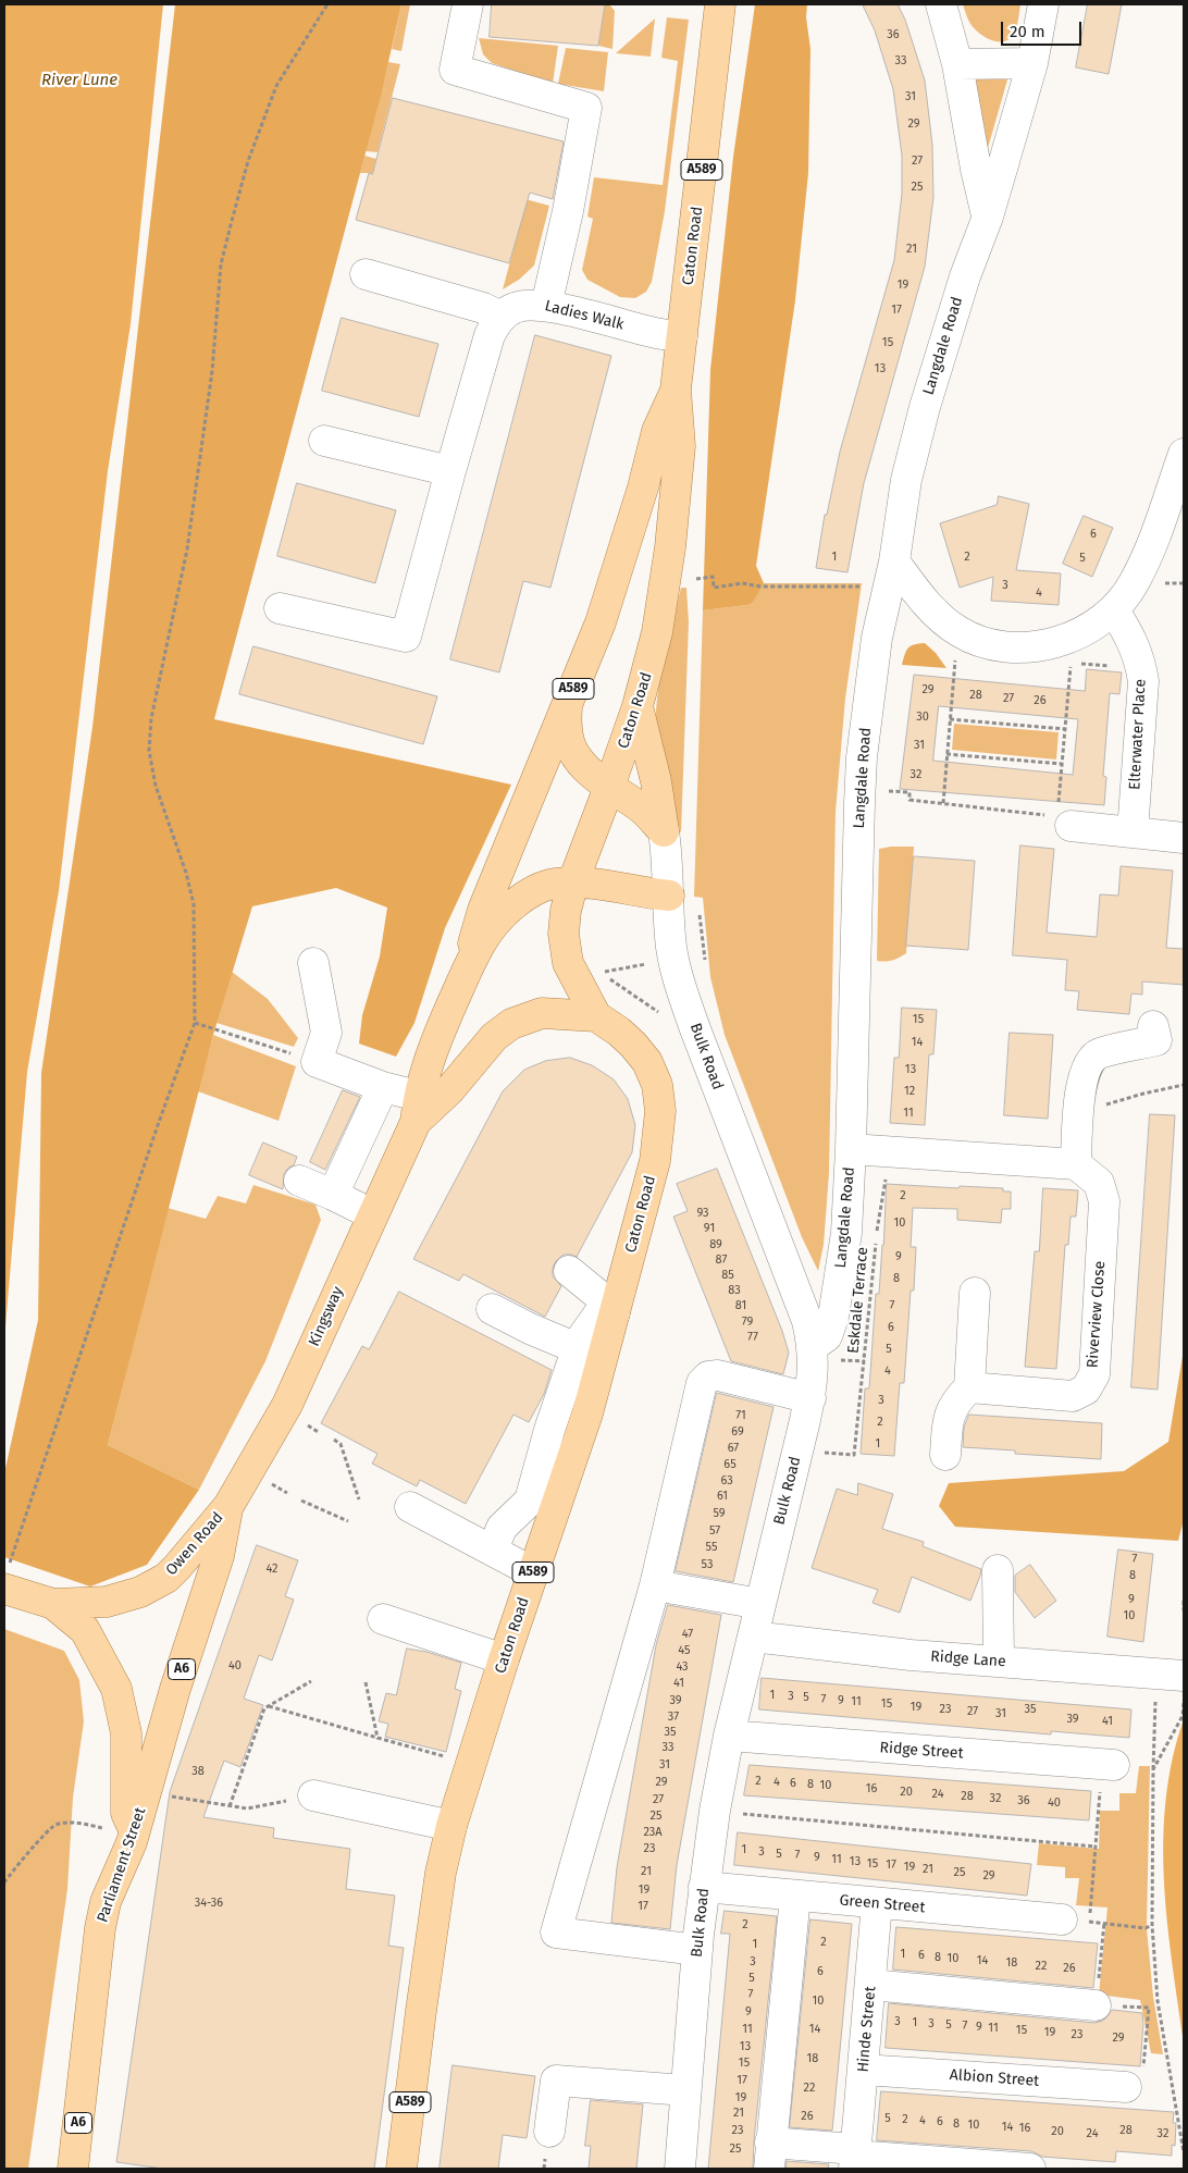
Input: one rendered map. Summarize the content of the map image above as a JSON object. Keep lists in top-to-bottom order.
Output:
{
  "streets": {
    "main road": [
      "A589",
      "Caton Road",
      "Kingsway",
      "Owen Road",
      "A6",
      "Parliament Street"
    ],
    "street": [
      "Ladies Walk",
      "Langdale Road",
      "Elterwater Place",
      "Bulk Road",
      "Riverview Close",
      "Ridge Lane",
      "Ridge Street",
      "Green Street",
      "Hinde Street",
      "Albion Street"
    ],
    "path": ["Eskdale Terrace"]
  },
  "crossings": [
    ["A589", "Caton Road"],
    ["A589", "Kingsway"],
    ["Caton Road", "Ladies Walk"],
    ["Langdale Road", "Bulk Road"],
    ["Bulk Road", "Ridge Lane"],
    ["Bulk Road", "Ridge Street"],
    ["Bulk Road", "Green Street"],
    ["Kingsway", "Owen Road"],
    ["Kingsway", "Parliament Street"],
    ["Owen Road", "Parliament Street"],
    ["Green Street", "Hinde Street"],
    ["Hinde Street", "Albion Street"]
  ],
  "water": ["River Lune"],
  "house_numbers": [
    "36",
    "33",
    "31",
    "29",
    "27",
    "25",
    "21",
    "19",
    "17",
    "15",
    "13",
    "6",
    "1",
    "2",
    "5",
    "3",
    "4",
    "29",
    "28",
    "27",
    "26",
    "30",
    "31",
    "32",
    "15",
    "14",
    "13",
    "12",
    "11",
    "2",
    "93",
    "10",
    "91",
    "89",
    "9",
    "87",
    "85",
    "8",
    "83",
    "81",
    "7",
    "79",
    "6",
    "77",
    "5",
    "4",
    "3",
    "71",
    "2",
    "69",
    "1",
    "67",
    "65",
    "63",
    "61",
    "59",
    "57",
    "55",
    "7",
    "53",
    "42",
    "8",
    "9",
    "10",
    "47",
    "45",
    "40",
    "43",
    "41",
    "1",
    "3",
    "5",
    "7",
    "39",
    "9",
    "11",
    "15",
    "19",
    "23",
    "35",
    "27",
    "31",
    "37",
    "39",
    "41",
    "35",
    "33",
    "31",
    "38",
    "2",
    "29",
    "4",
    "6",
    "8",
    "10",
    "16",
    "20",
    "24",
    "28",
    "32",
    "27",
    "36",
    "40",
    "25",
    "23A",
    "23",
    "1",
    "3",
    "5",
    "7",
    "9",
    "11",
    "13",
    "15",
    "17",
    "19",
    "21",
    "21",
    "25",
    "29",
    "19",
    "34-36",
    "17",
    "2",
    "2",
    "1",
    "1",
    "6",
    "8",
    "10",
    "14",
    "3",
    "18",
    "22",
    "26",
    "6",
    "5",
    "7",
    "10",
    "9",
    "3",
    "1",
    "3",
    "5",
    "7",
    "9",
    "11",
    "11",
    "14",
    "15",
    "19",
    "23",
    "29",
    "13",
    "18",
    "15",
    "17",
    "22",
    "19",
    "21",
    "26",
    "5",
    "2",
    "4",
    "6",
    "8",
    "10",
    "14",
    "16",
    "23",
    "28",
    "20",
    "24",
    "32",
    "25"
  ],
  "scale_bar": "20 m"
}
